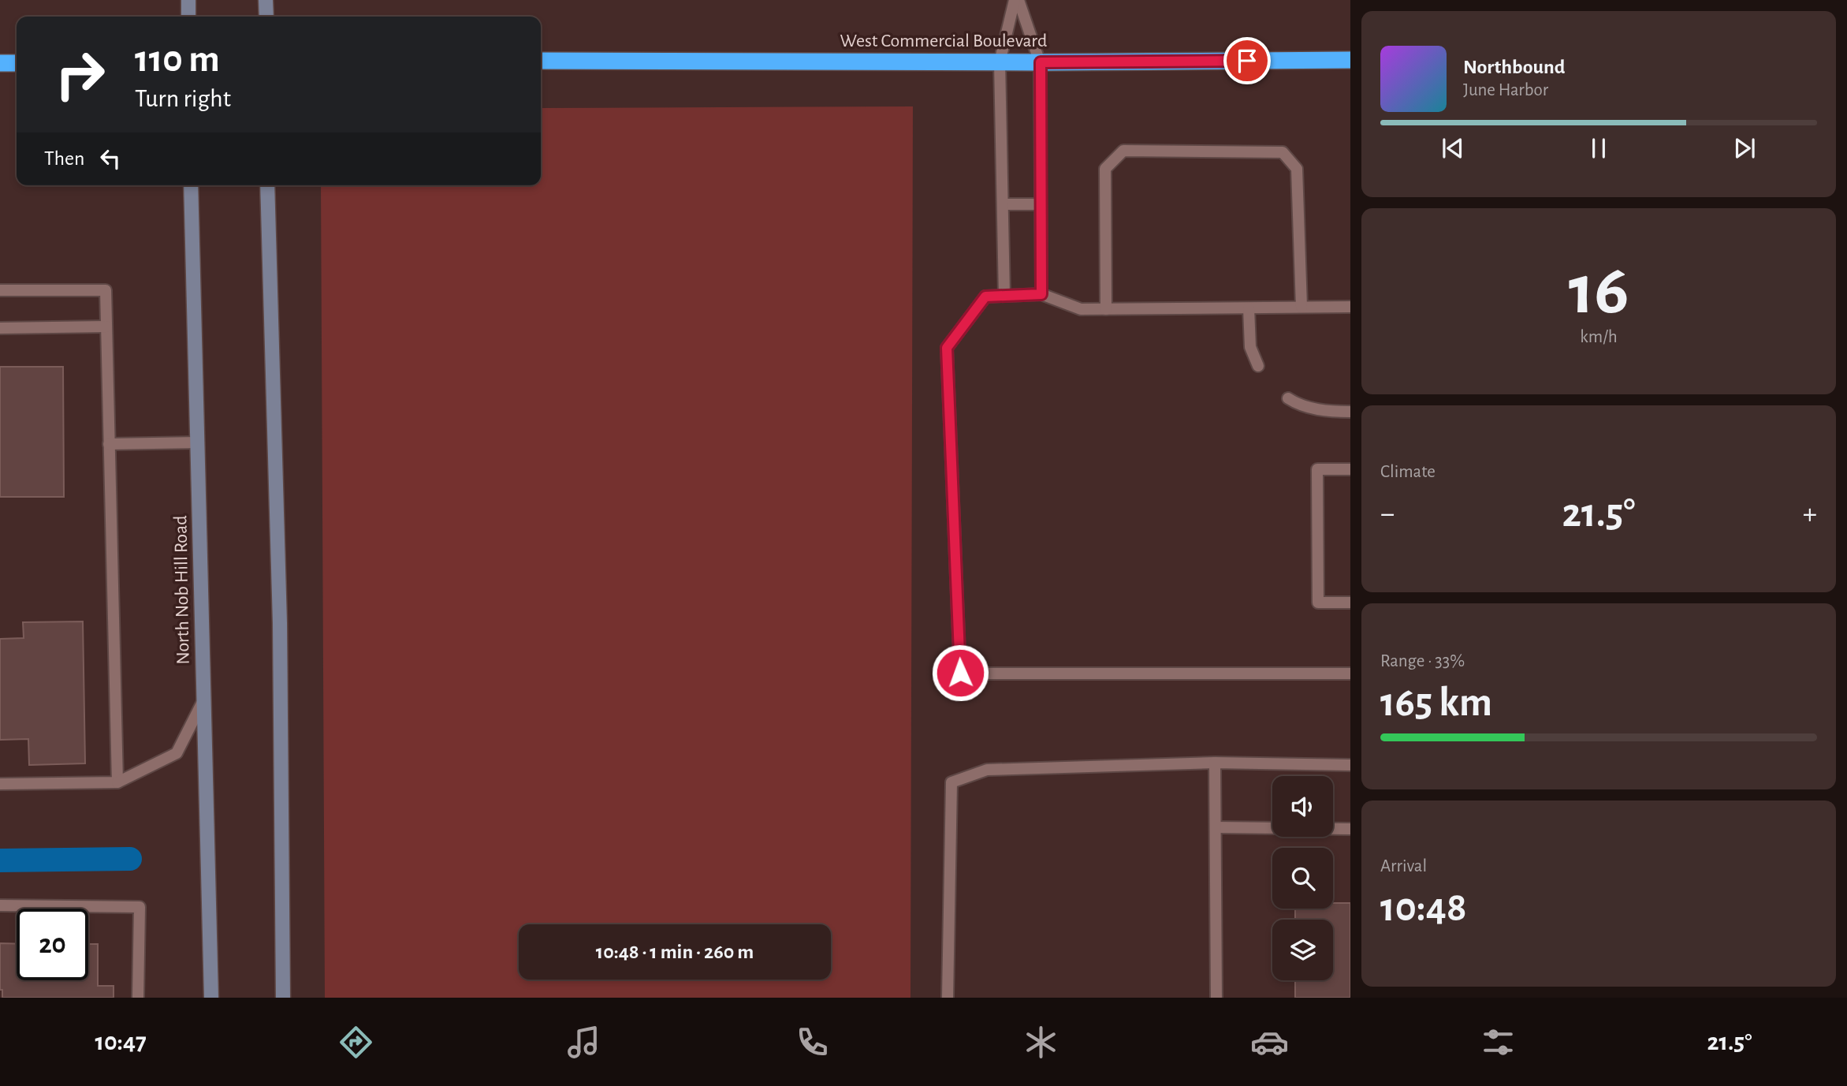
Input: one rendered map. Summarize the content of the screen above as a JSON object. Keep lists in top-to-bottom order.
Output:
{
  "streets": {
    "highway": ["West Commercial Boulevard"],
    "main road": ["North Nob Hill Road"]
  },
  "page": {
    "turn": ["110 m", "Turn right"],
    "song": ["Northbound", "June Harbor"],
    "then": "Then",
    "tile": [
      ["16", "km/h"],
      "Climate",
      ["Range · 33%", "165 km"],
      ["Arrival", "10:48"]
    ],
    "heat": ["−", "21.5°", "+"],
    "limit": "20",
    "trip": "10:48 · 1 min · 260 m",
    "tabs": ["10:47", "21.5°"]
  }
}
